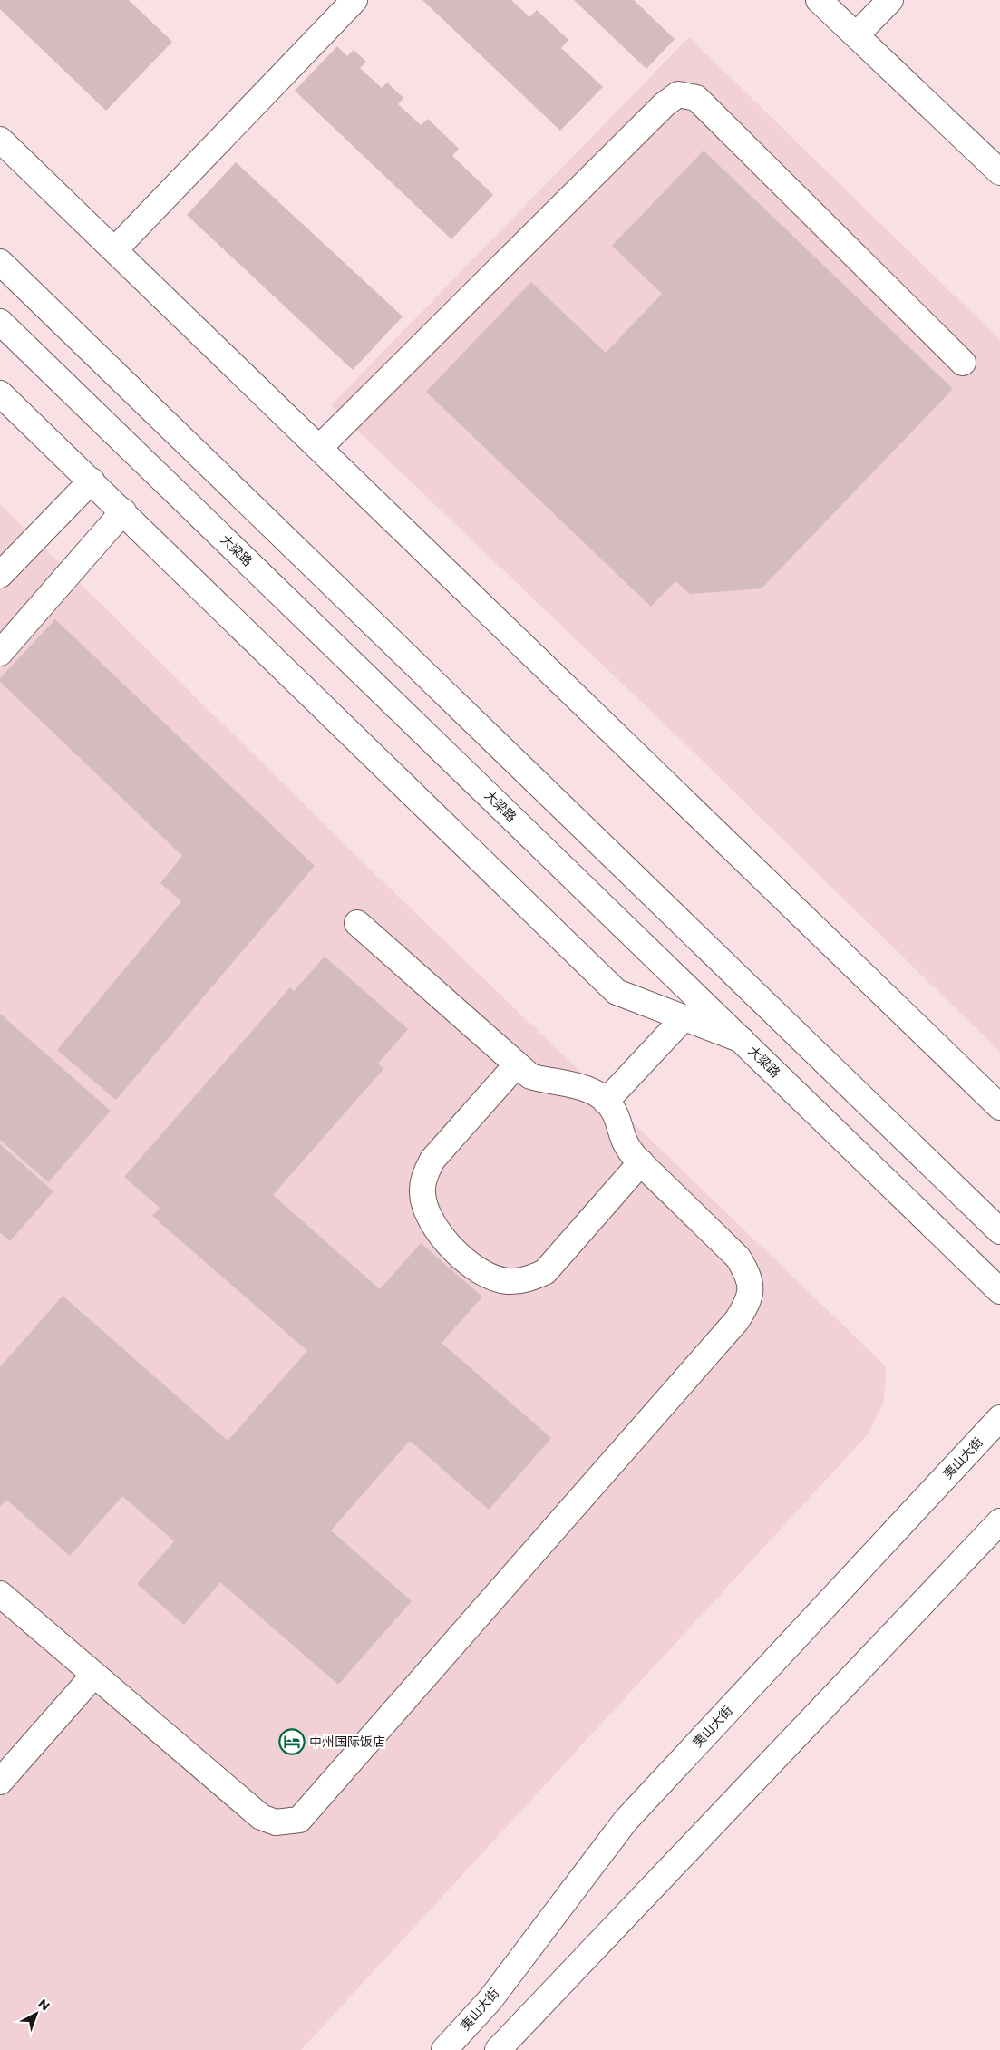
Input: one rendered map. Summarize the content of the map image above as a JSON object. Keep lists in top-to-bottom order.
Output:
{
  "streets": {
    "main road": ["大梁路", "夷山大街"]
  },
  "places": {
    "hotel": ["中州国际饭店"]
  },
  "north": "top right"
}
